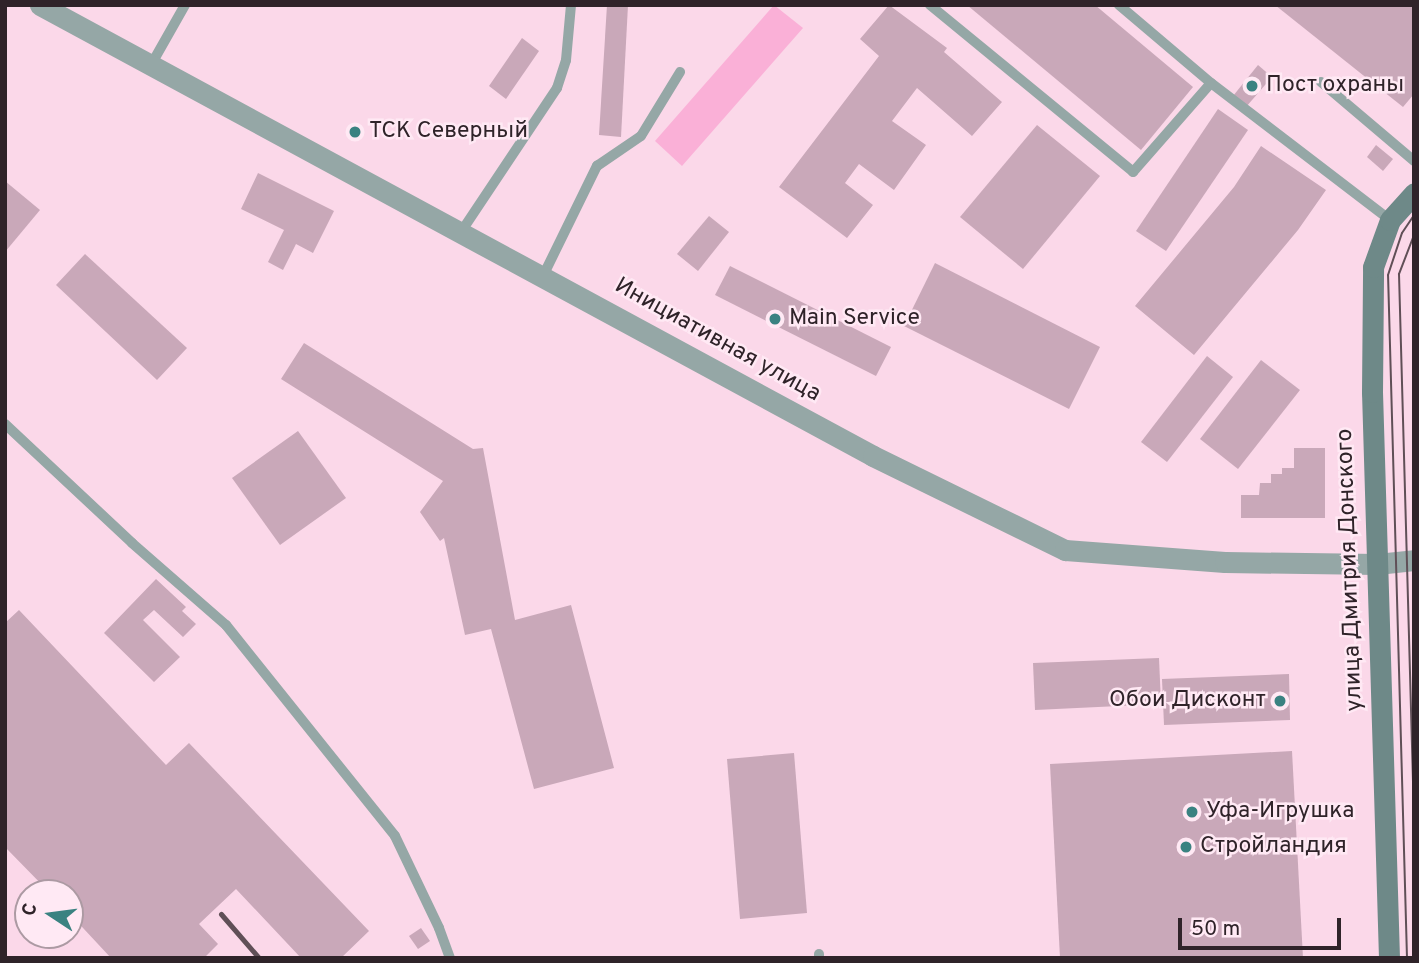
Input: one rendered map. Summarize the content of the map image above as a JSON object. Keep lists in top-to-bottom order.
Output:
{
  "streets": {
    "street": ["Инициативная улица", "улица Дмитрия Донского"]
  },
  "crossings": [
    ["Инициативная улица", "улица Дмитрия Донского"]
  ],
  "places": [
    "Пост охраны",
    "ТСК Северный",
    "Main Service",
    "Обои Дисконт",
    "Уфа-Игрушка",
    "Стройландия"
  ],
  "scale_bar": "50 m",
  "north": "left"
}
